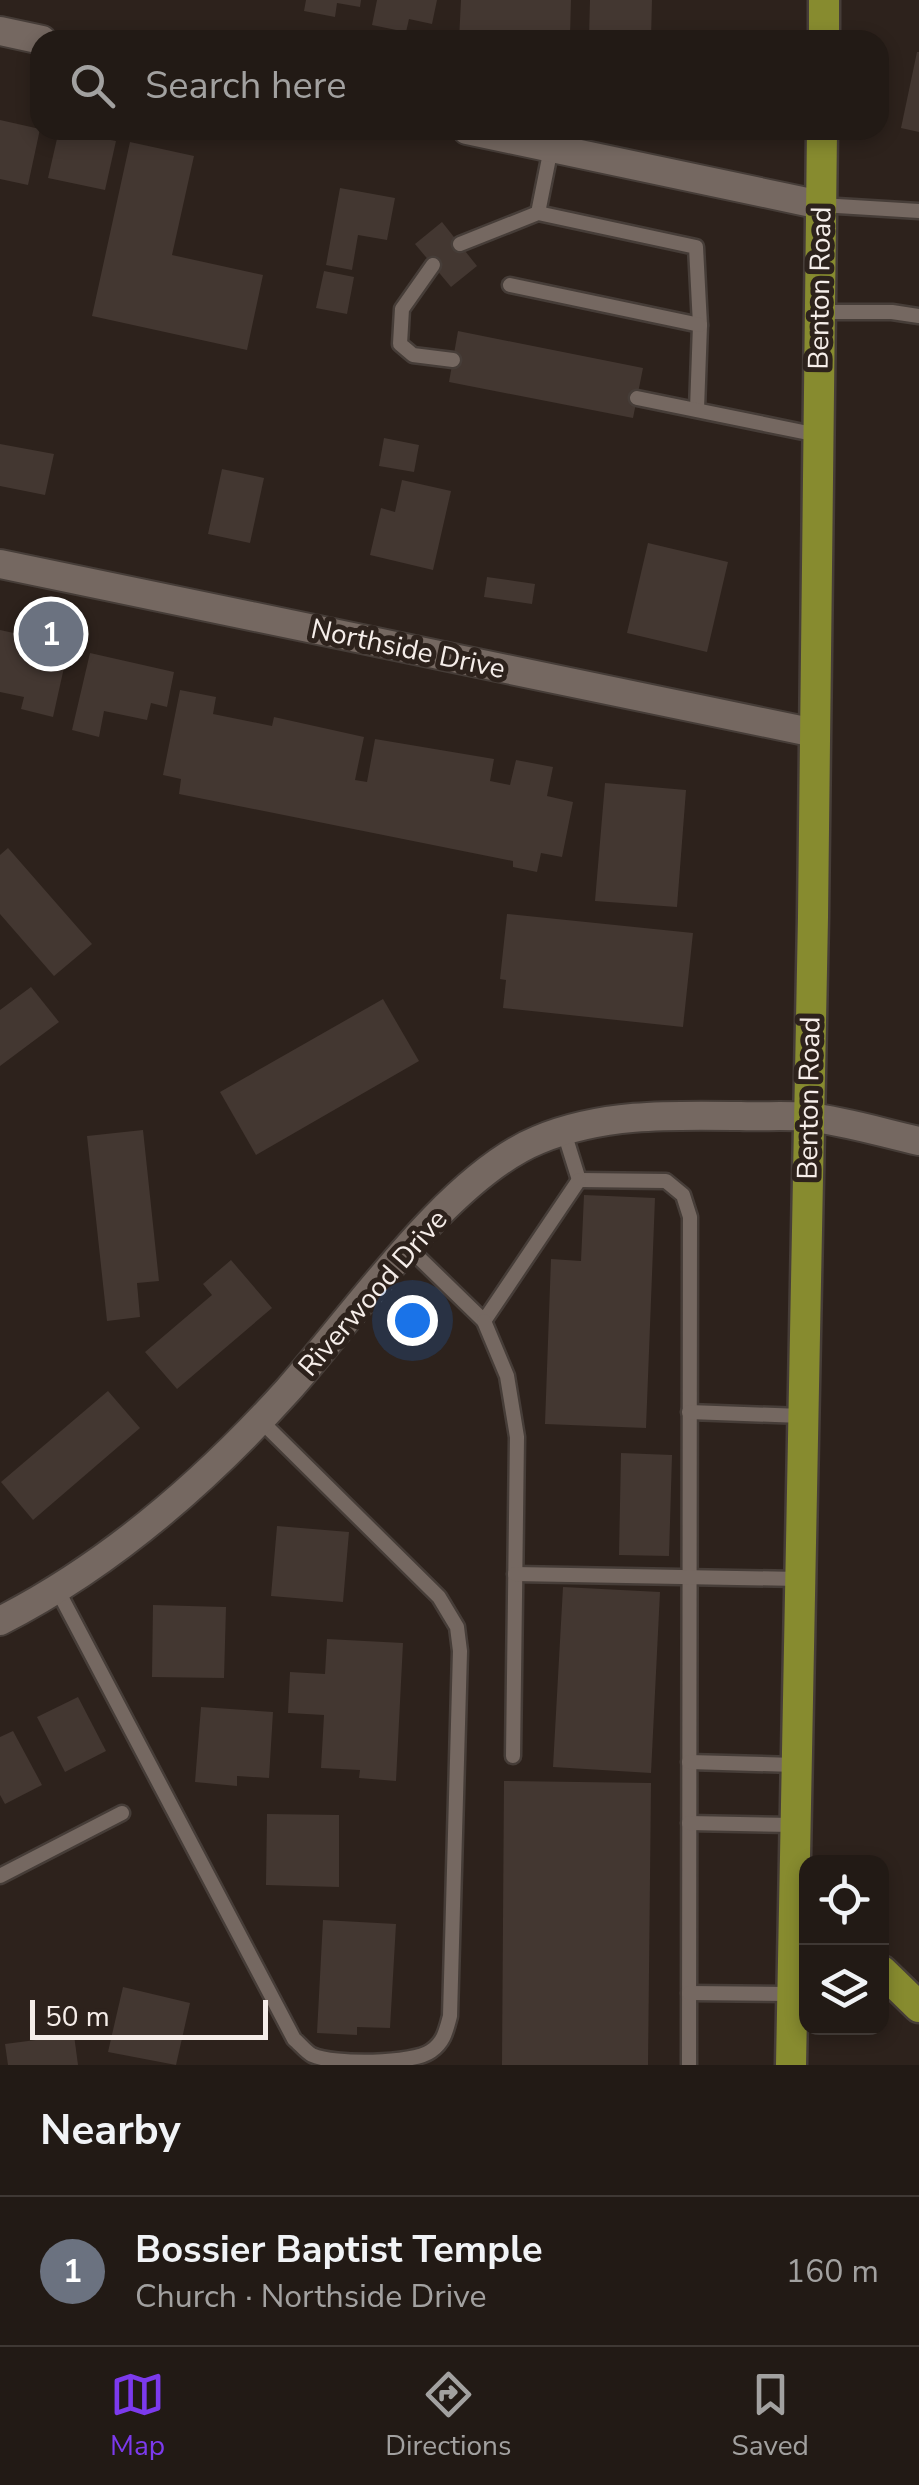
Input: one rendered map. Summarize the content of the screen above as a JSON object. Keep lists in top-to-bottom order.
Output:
{
  "streets": {
    "main road": ["Benton Road"],
    "street": ["Northside Drive", "Riverwood Drive"]
  },
  "crossings": [
    ["Benton Road", "Northside Drive"],
    ["Benton Road", "Riverwood Drive"]
  ],
  "scale_bar": "50 m",
  "page": {
    "search": "Search here",
    "pins": "1",
    "scale": "50 m",
    "heading": "Nearby",
    "list": [
      {
        "mark": "1",
        "name": "Bossier Baptist Temple",
        "note": "Church · Northside Drive",
        "value": "160 m"
      }
    ],
    "nav": ["Map", "Directions", "Saved"]
  }
}
